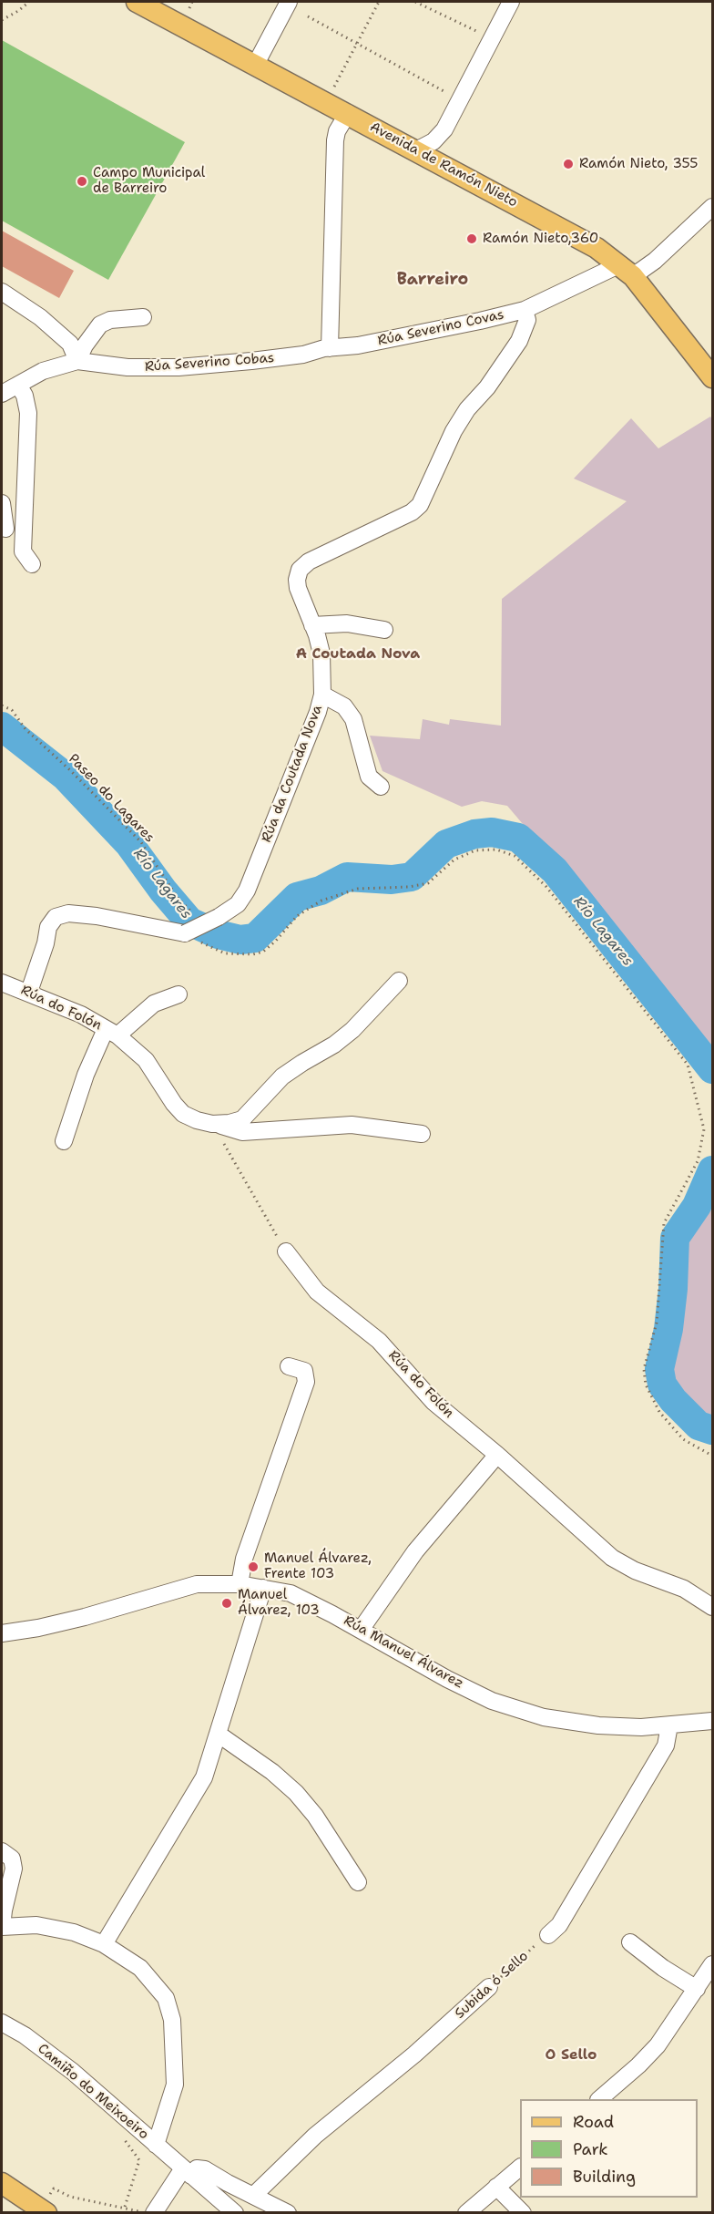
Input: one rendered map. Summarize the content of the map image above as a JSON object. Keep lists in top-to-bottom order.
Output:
{
  "streets": {
    "main road": ["Avenida de Ramón Nieto"],
    "street": [
      "Rúa Severino Covas",
      "Rúa Severino Cobas",
      "Rúa da Coutada Nova",
      "Rúa do Folón",
      "Rúa Manuel Álvarez",
      "Subida ó Sello",
      "Camiño do Meixoeiro"
    ],
    "path": ["Paseo do Lagares"]
  },
  "crossings": [
    ["Avenida de Ramón Nieto", "Rúa Severino Covas"],
    ["Rúa Severino Covas", "Rúa Severino Cobas"],
    ["Rúa Severino Covas", "Rúa da Coutada Nova"],
    ["Rúa da Coutada Nova", "Rúa do Folón"]
  ],
  "districts": ["Barreiro", "A Coutada Nova", "O Sello"],
  "water": ["Río Lagares"],
  "places": [
    "Ramón Nieto, 355",
    "Campo Municipal de Barreiro",
    "Ramón Nieto,360",
    "Manuel Álvarez, Frente 103",
    "Manuel Álvarez, 103"
  ],
  "legend": ["Road", "Park", "Building"]
}
